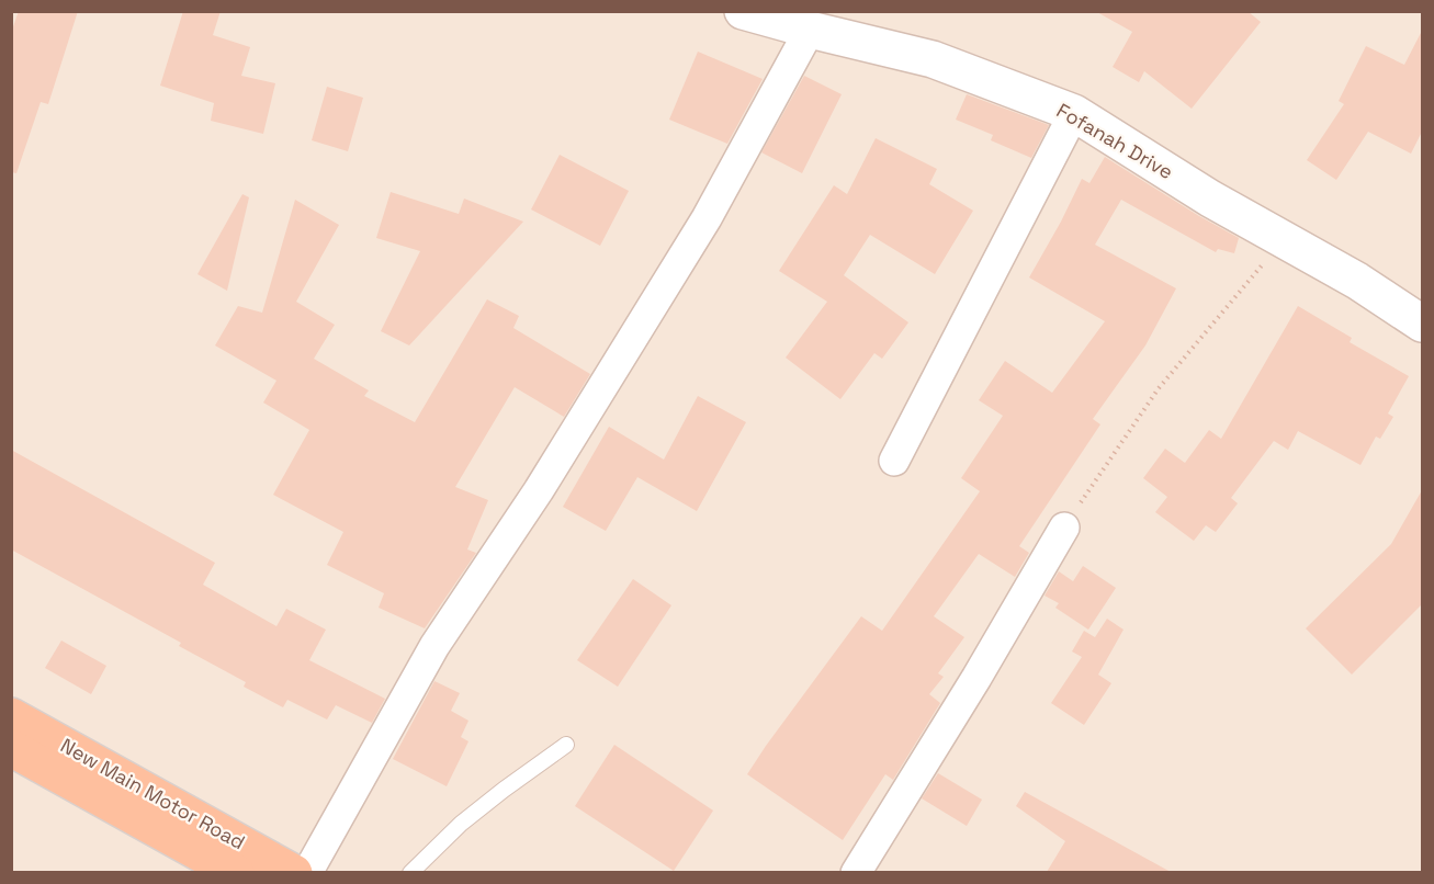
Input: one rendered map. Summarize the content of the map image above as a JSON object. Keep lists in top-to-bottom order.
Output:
{
  "streets": {
    "highway": ["New Main Motor Road"],
    "street": ["Fofanah Drive"]
  }
}
